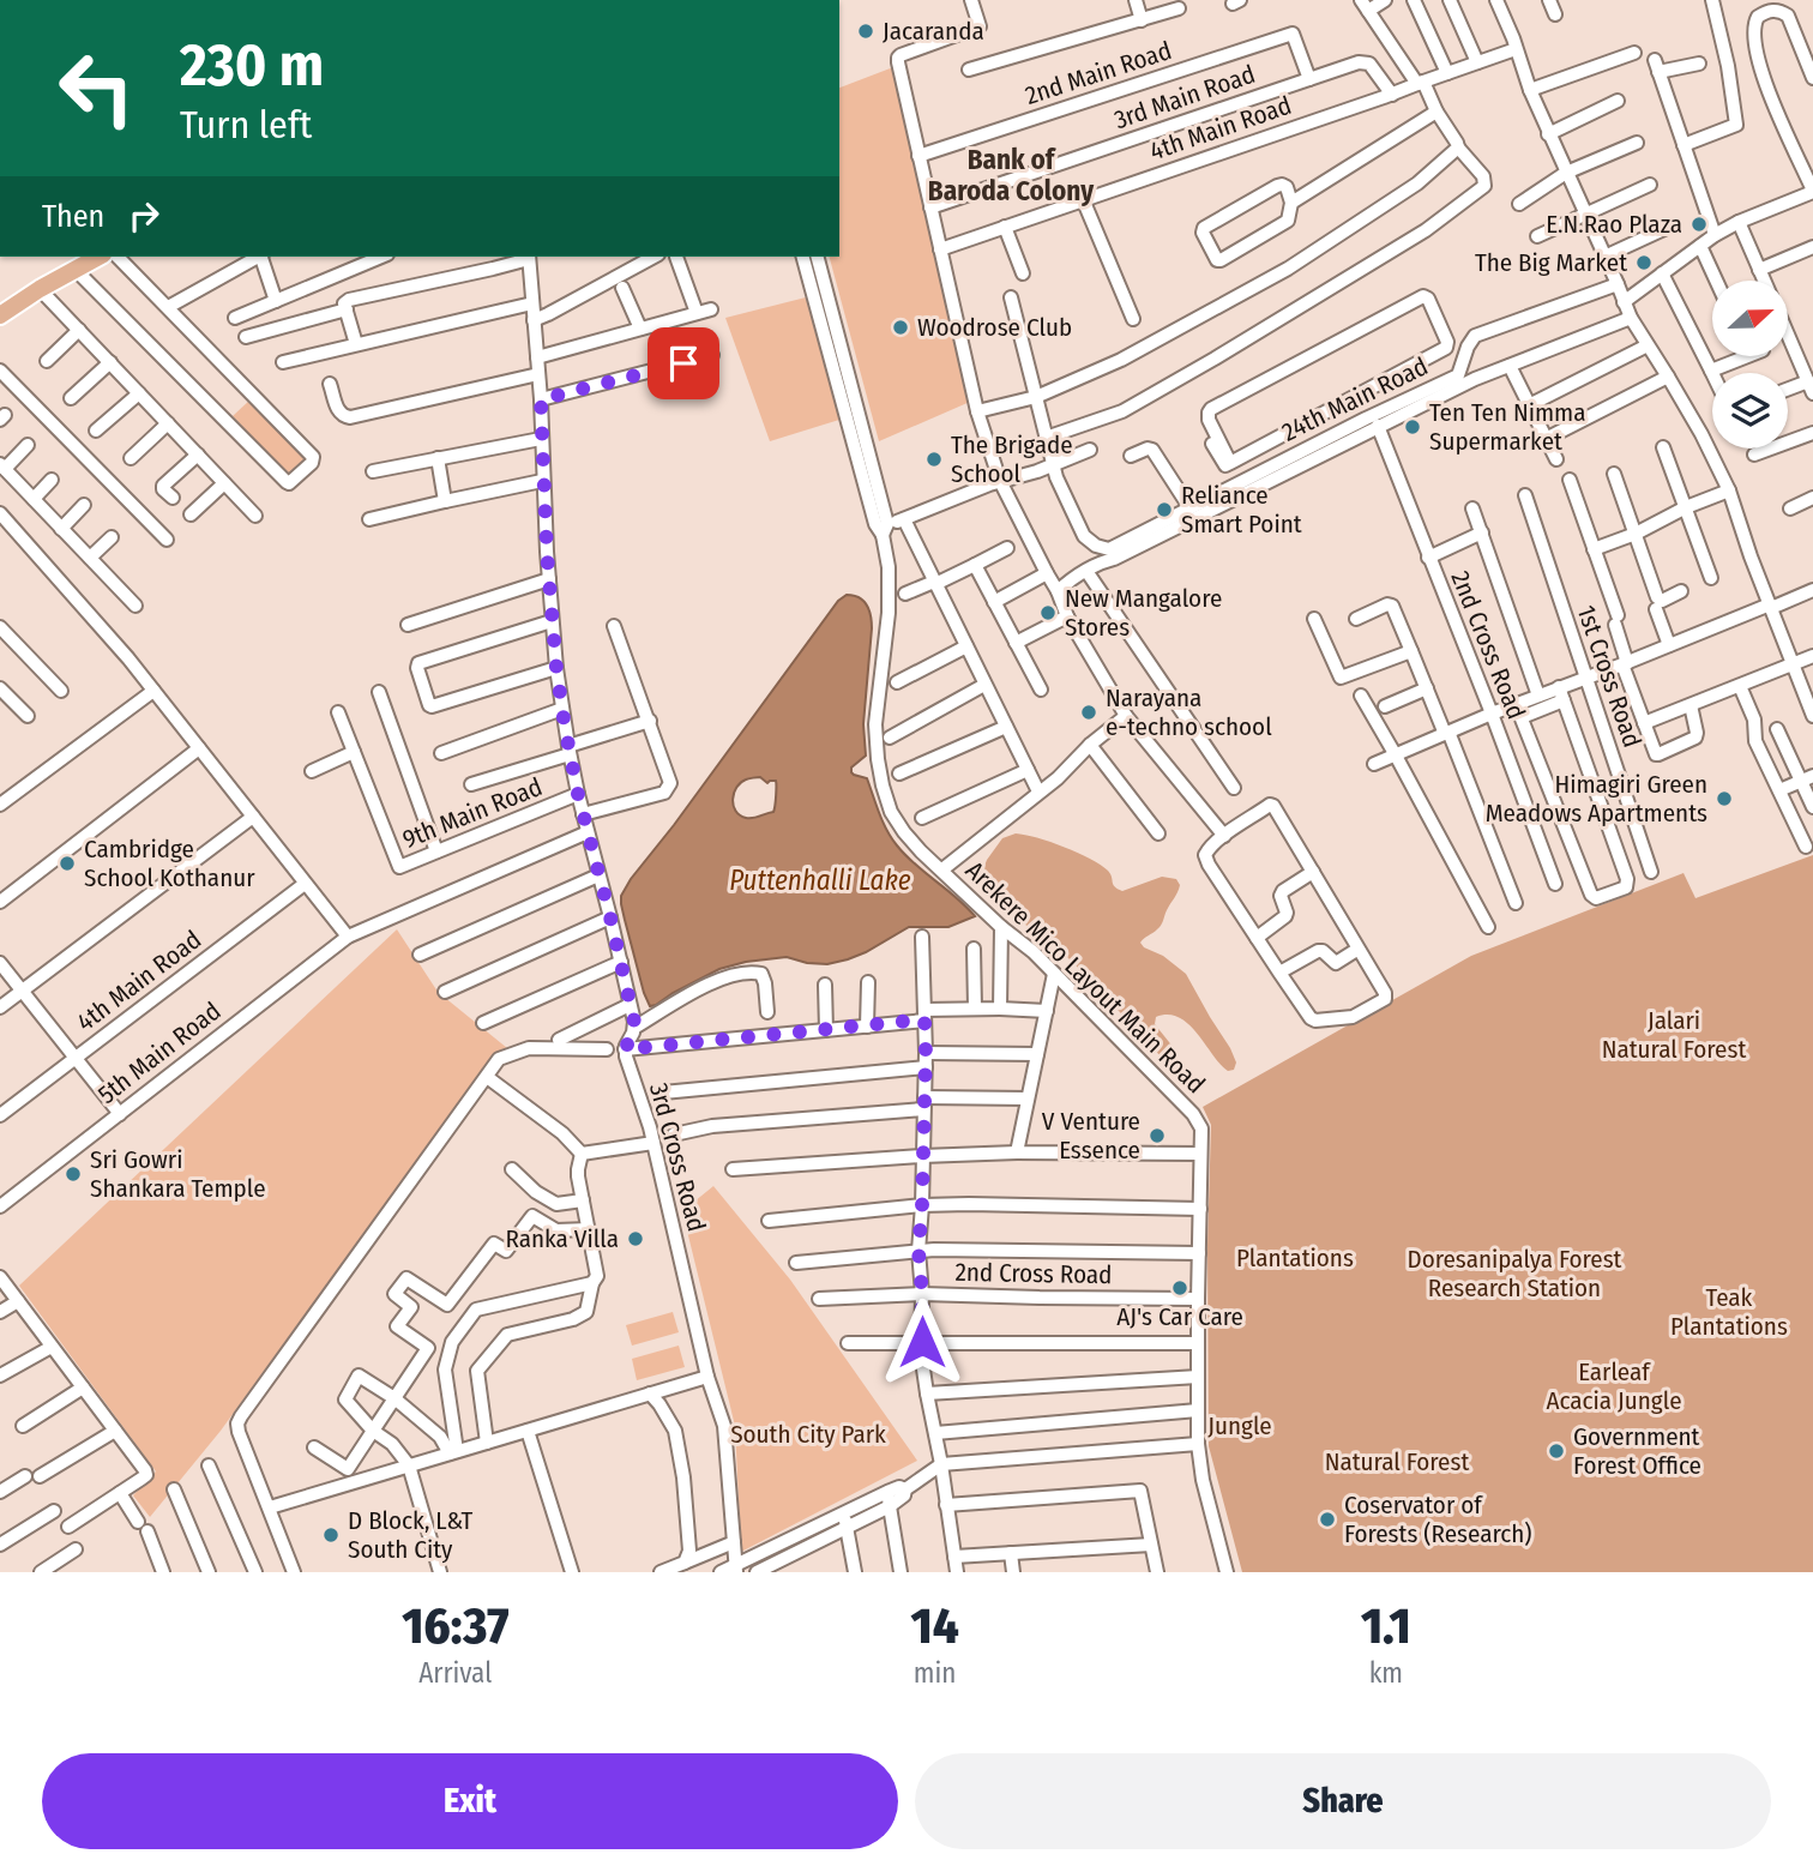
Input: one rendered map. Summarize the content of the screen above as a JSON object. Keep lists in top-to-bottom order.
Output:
{
  "streets": {
    "street": [
      "2nd Main Road",
      "3rd Main Road",
      "4th Main Road",
      "24th Main Road",
      "2nd Cross Road",
      "1st Cross Road",
      "9th Main Road",
      "Arekere Mico Layout Main Road",
      "5th Main Road",
      "3rd Cross Road"
    ]
  },
  "crossings": [
    ["2nd Main Road", "3rd Main Road"],
    ["3rd Main Road", "4th Main Road"],
    ["24th Main Road", "2nd Cross Road"],
    ["2nd Cross Road", "Arekere Mico Layout Main Road"]
  ],
  "districts": ["Bank of Baroda Colony"],
  "water": ["Puttenhalli Lake"],
  "parks": [
    "Jalari Natural Forest",
    "Plantations",
    "Doresanipalya Forest Research Station",
    "Teak Plantations",
    "Earleaf Acacia Jungle",
    "Jungle",
    "South City Park",
    "Natural Forest"
  ],
  "places": [
    "Jacaranda",
    "E.N.Rao Plaza",
    "The Big Market",
    "Woodrose Club",
    "Ten Ten Nimma Supermarket",
    "The Brigade School",
    "Reliance Smart Point",
    "New Mangalore Stores",
    "Narayana e-techno school",
    "Himagiri Green Meadows Apartments",
    "Cambridge School Kothanur",
    "V Venture Essence",
    "Sri Gowri Shankara Temple",
    "Ranka Villa",
    "AJ's Car Care",
    "Government Forest Office",
    "Coservator of Forests (Research)",
    "D Block, L&T South City"
  ],
  "north": "right",
  "page": {
    "turn": ["230 m", "Turn left"],
    "then": "Then",
    "eta": [
      "16:37",
      "Arrival",
      "14",
      "min",
      "1.1",
      "km"
    ],
    "buttons": ["Exit", "Share"]
  }
}
